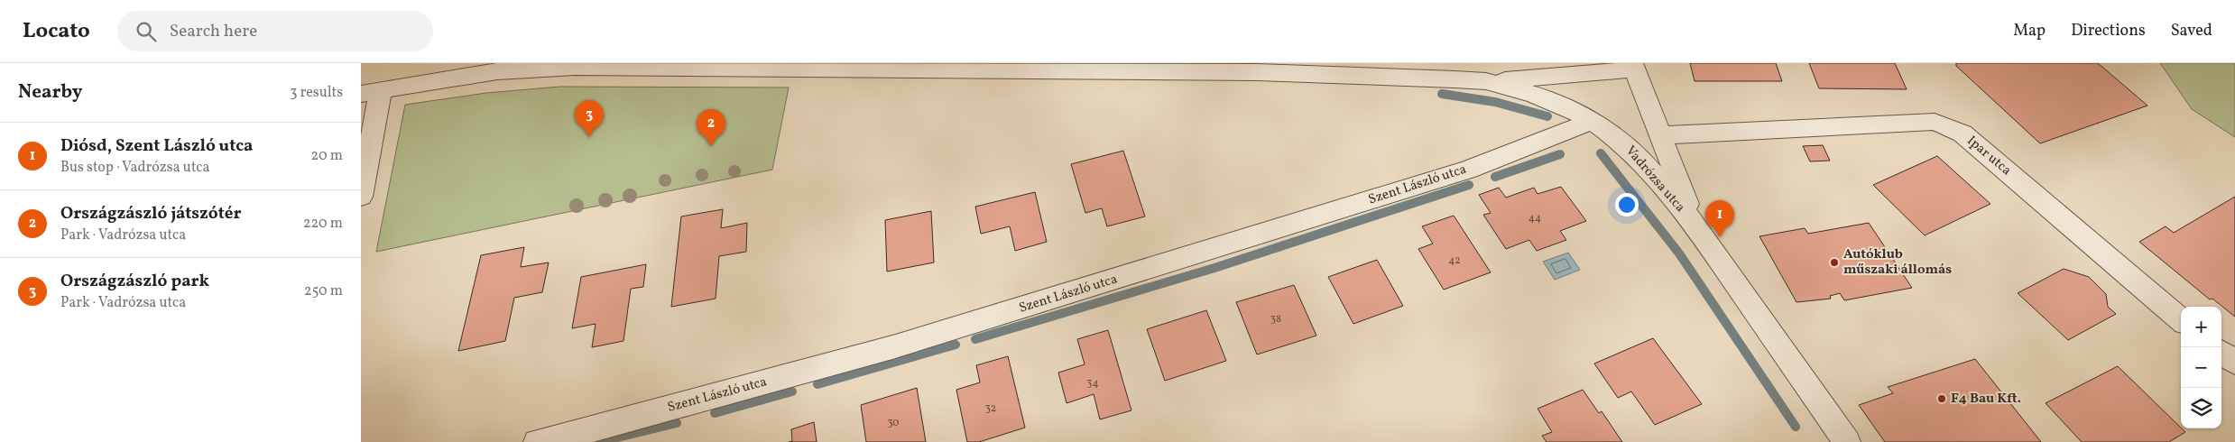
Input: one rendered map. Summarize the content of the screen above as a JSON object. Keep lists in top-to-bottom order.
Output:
{
  "streets": {
    "street": ["Ipar utca", "Vadrózsa utca", "Szent László utca"]
  },
  "crossings": [
    ["Vadrózsa utca", "Szent László utca"]
  ],
  "places": ["Autóklub műszaki állomás", "F4 Bau Kft."],
  "house_numbers": [
    "44",
    "42",
    "38",
    "34",
    "32",
    "30"
  ],
  "page": {
    "header": "Locato",
    "search": "Search here",
    "nav": ["Map", "Directions", "Saved"],
    "heading": ["Nearby", "3 results"],
    "pins": ["3", "2", "1"],
    "list": [
      {
        "mark": "1",
        "name": "Diósd, Szent László utca",
        "note": "Bus stop · Vadrózsa utca",
        "value": "20 m"
      },
      {
        "mark": "2",
        "name": "Országzászló játszótér",
        "note": "Park · Vadrózsa utca",
        "value": "220 m"
      },
      {
        "mark": "3",
        "name": "Országzászló park",
        "note": "Park · Vadrózsa utca",
        "value": "250 m"
      }
    ],
    "map_buttons": ["+", "−"]
  }
}
